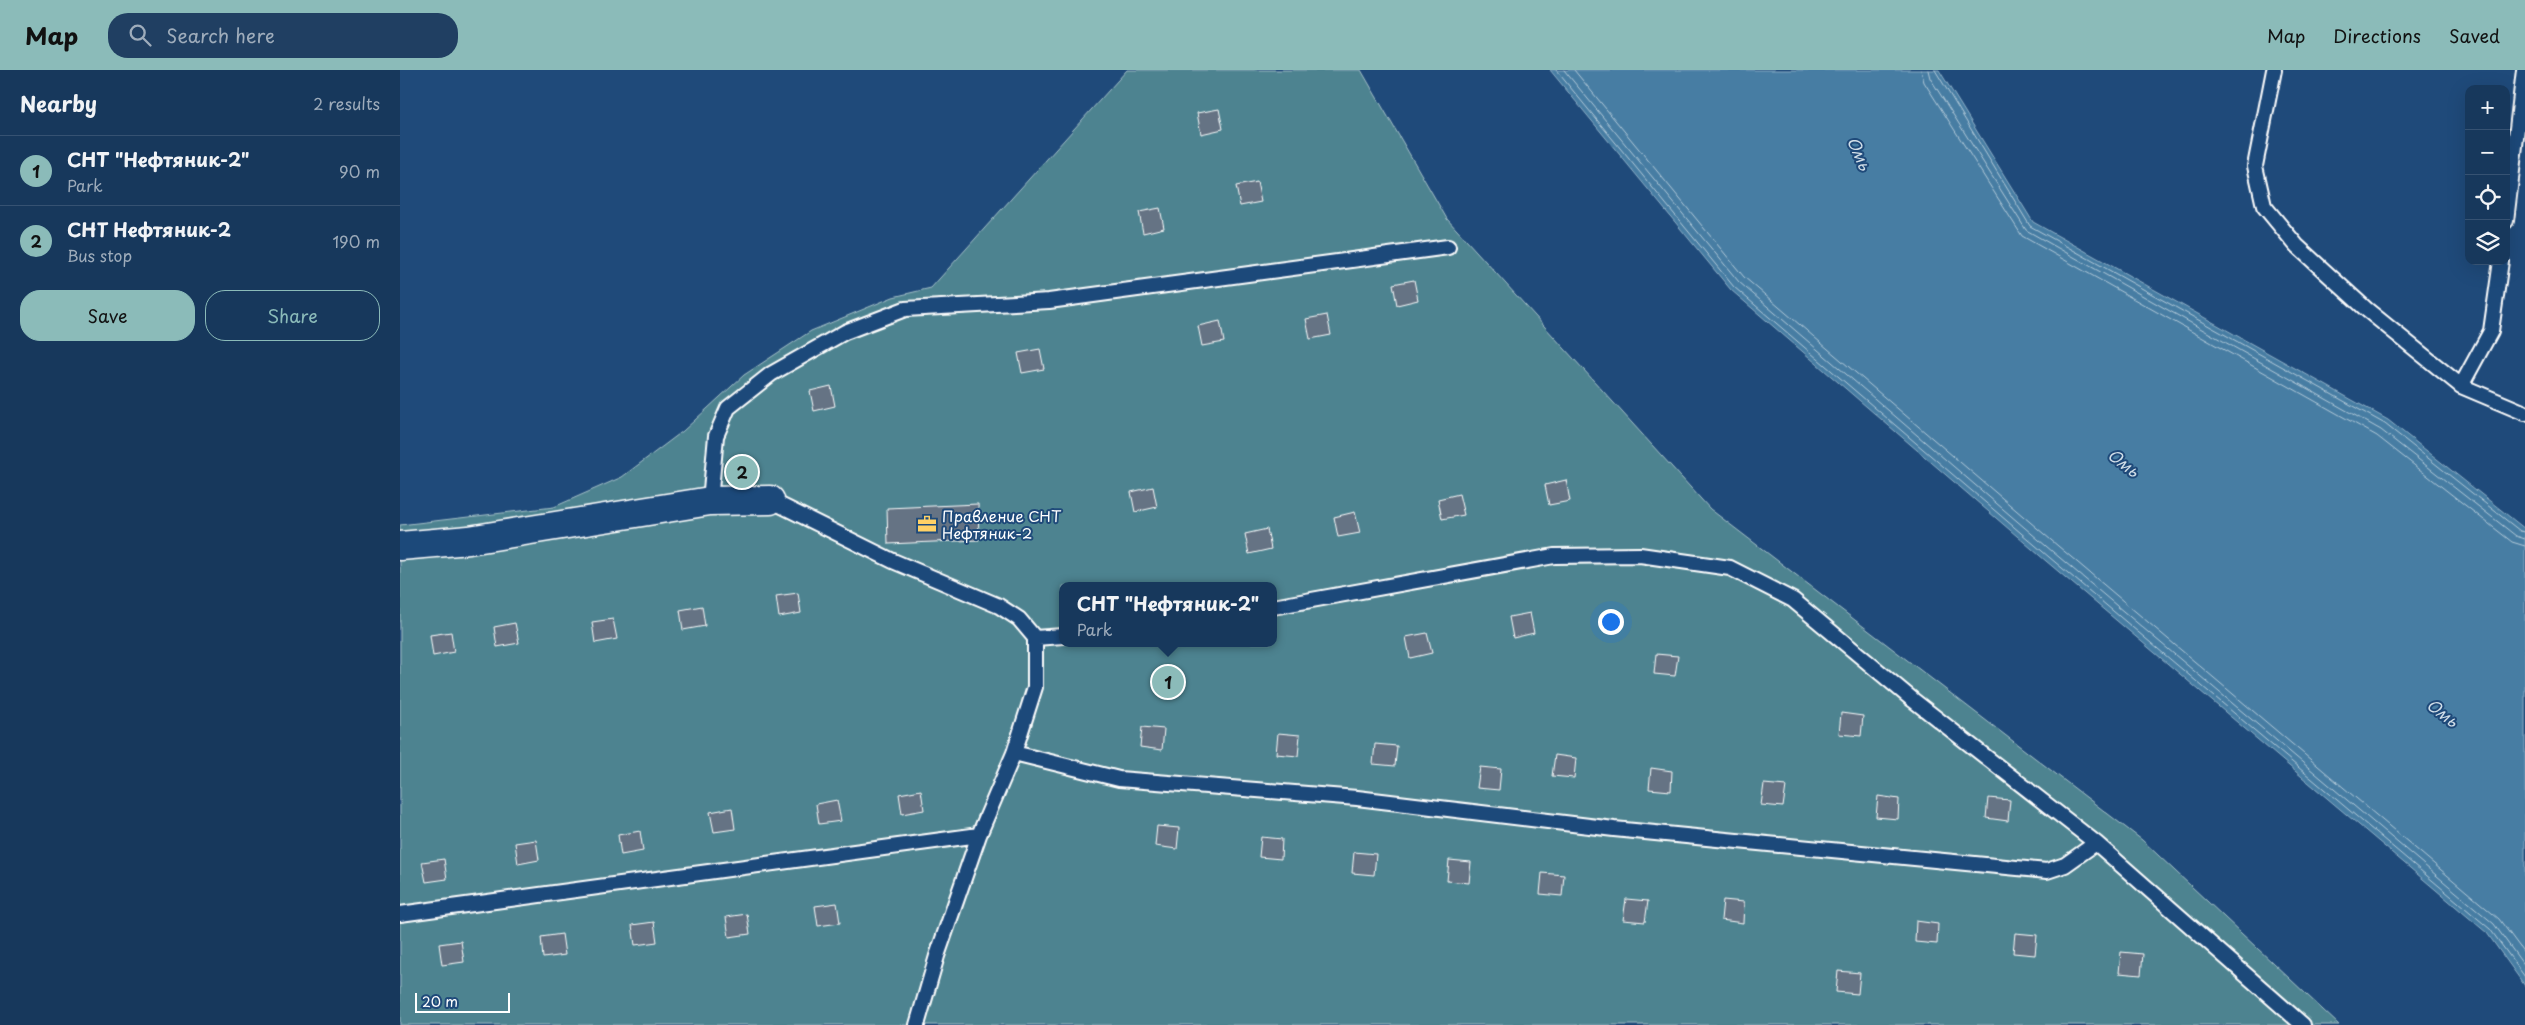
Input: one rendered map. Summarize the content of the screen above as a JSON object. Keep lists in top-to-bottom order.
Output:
{
  "water": ["Омь"],
  "places": {
    "office": ["Правление СНТ Нефтяник-2"]
  },
  "scale_bar": "20 m",
  "page": {
    "header": "Map",
    "search": "Search here",
    "nav": ["Map", "Directions", "Saved"],
    "heading": ["Nearby", "2 results"],
    "map_buttons": ["+", "−"],
    "list": [
      {
        "mark": "1",
        "name": "СНТ \"Нефтяник-2\"",
        "note": "Park",
        "value": "90 m"
      },
      {
        "mark": "2",
        "name": "СНТ Нефтяник-2",
        "note": "Bus stop",
        "value": "190 m"
      }
    ],
    "buttons": ["Save", "Share"],
    "pins": ["2", "1"],
    "popup": ["СНТ \"Нефтяник-2\"", "Park"],
    "scale": "20 m"
  }
}
